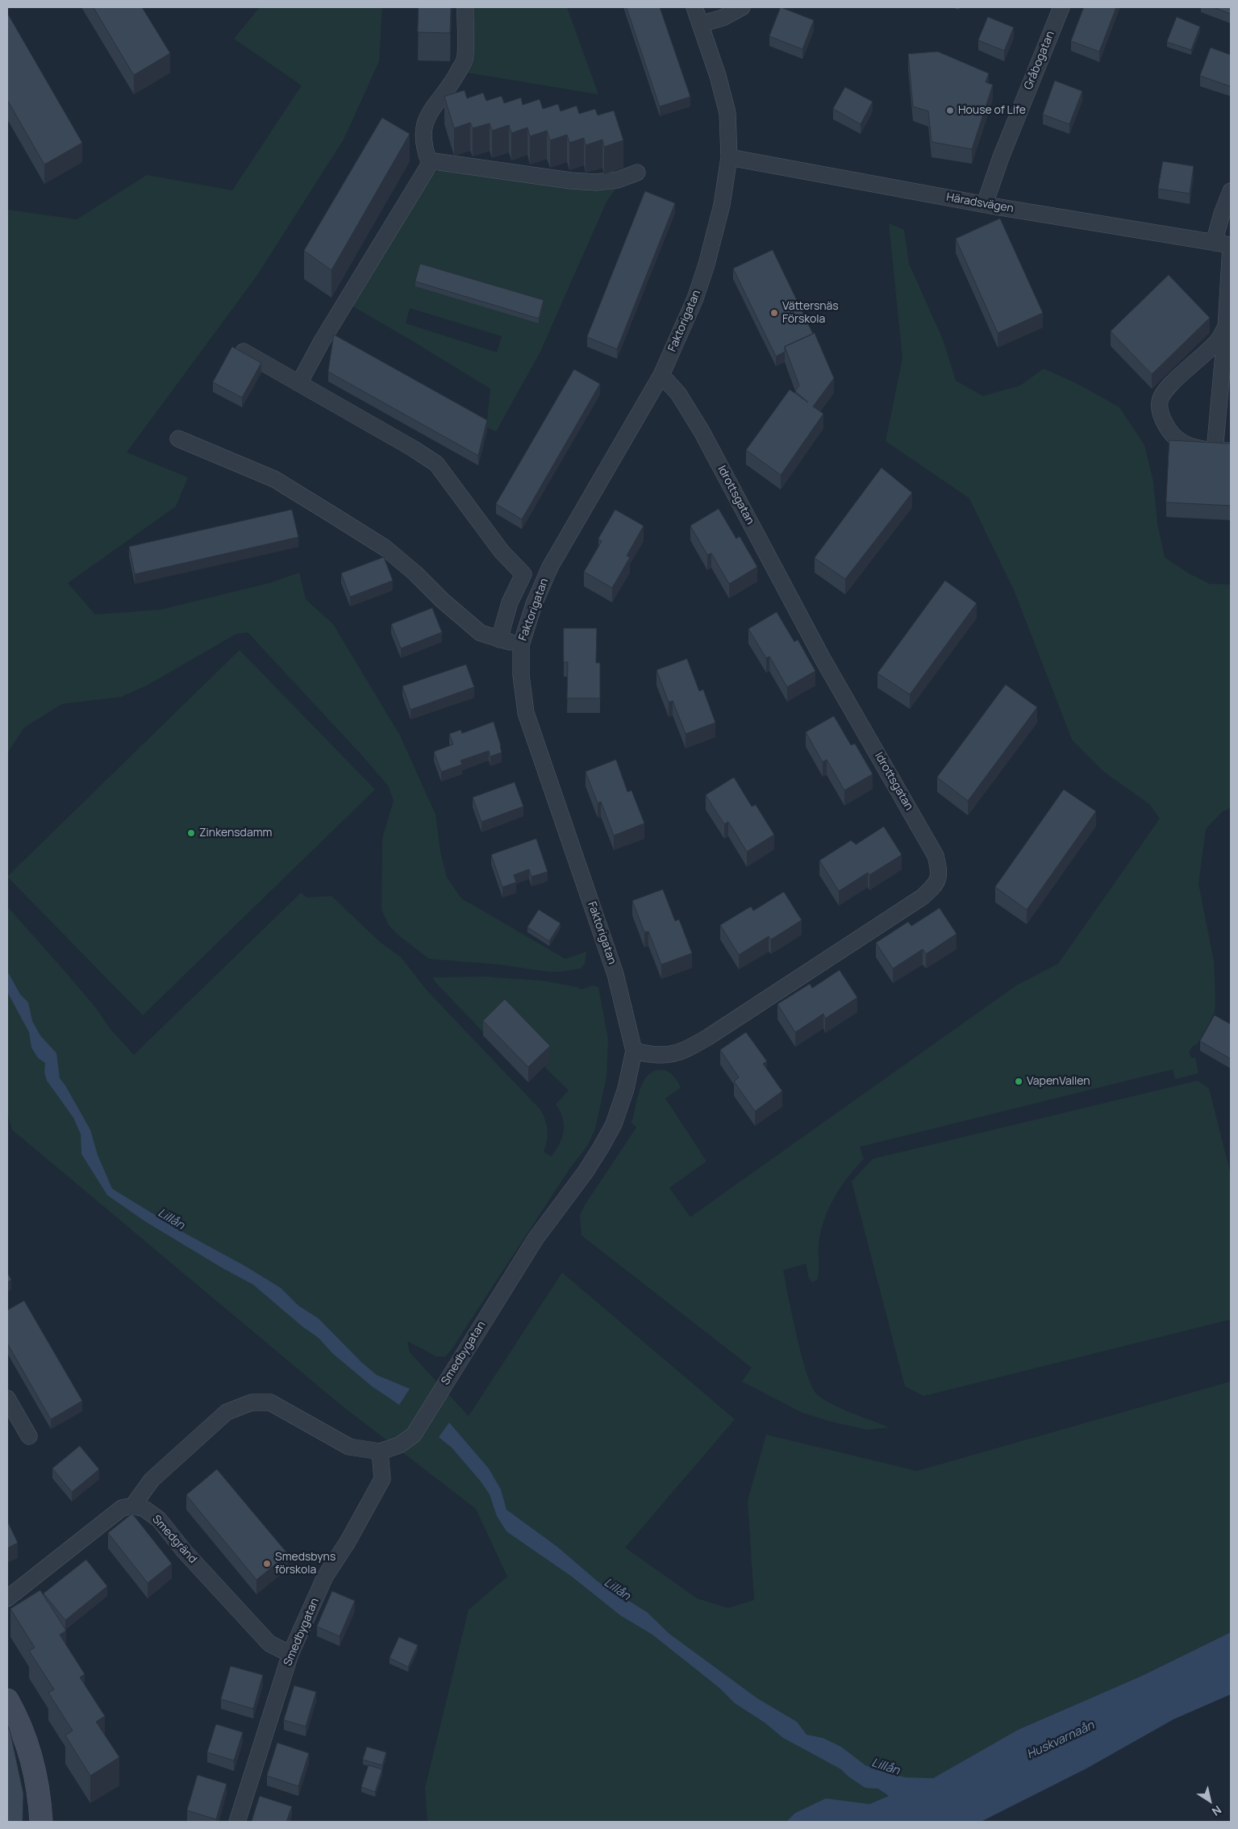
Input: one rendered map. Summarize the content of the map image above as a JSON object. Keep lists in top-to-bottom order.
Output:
{
  "streets": {
    "street": [
      "Gråbogatan",
      "Häradsvägen",
      "Faktorigatan",
      "Idrottsgatan",
      "Smedbygatan",
      "Smedgränd"
    ]
  },
  "crossings": [
    ["Gråbogatan", "Häradsvägen"],
    ["Häradsvägen", "Faktorigatan"],
    ["Faktorigatan", "Idrottsgatan"],
    ["Faktorigatan", "Smedbygatan"],
    ["Smedbygatan", "Smedgränd"]
  ],
  "water": ["Lillån", "Huskvarnaån"],
  "places": [
    "House of Life",
    "Vättersnäs Förskola",
    "Zinkensdamm",
    "VapenVallen",
    "Smedsbyns förskola"
  ],
  "north": "bottom right"
}
